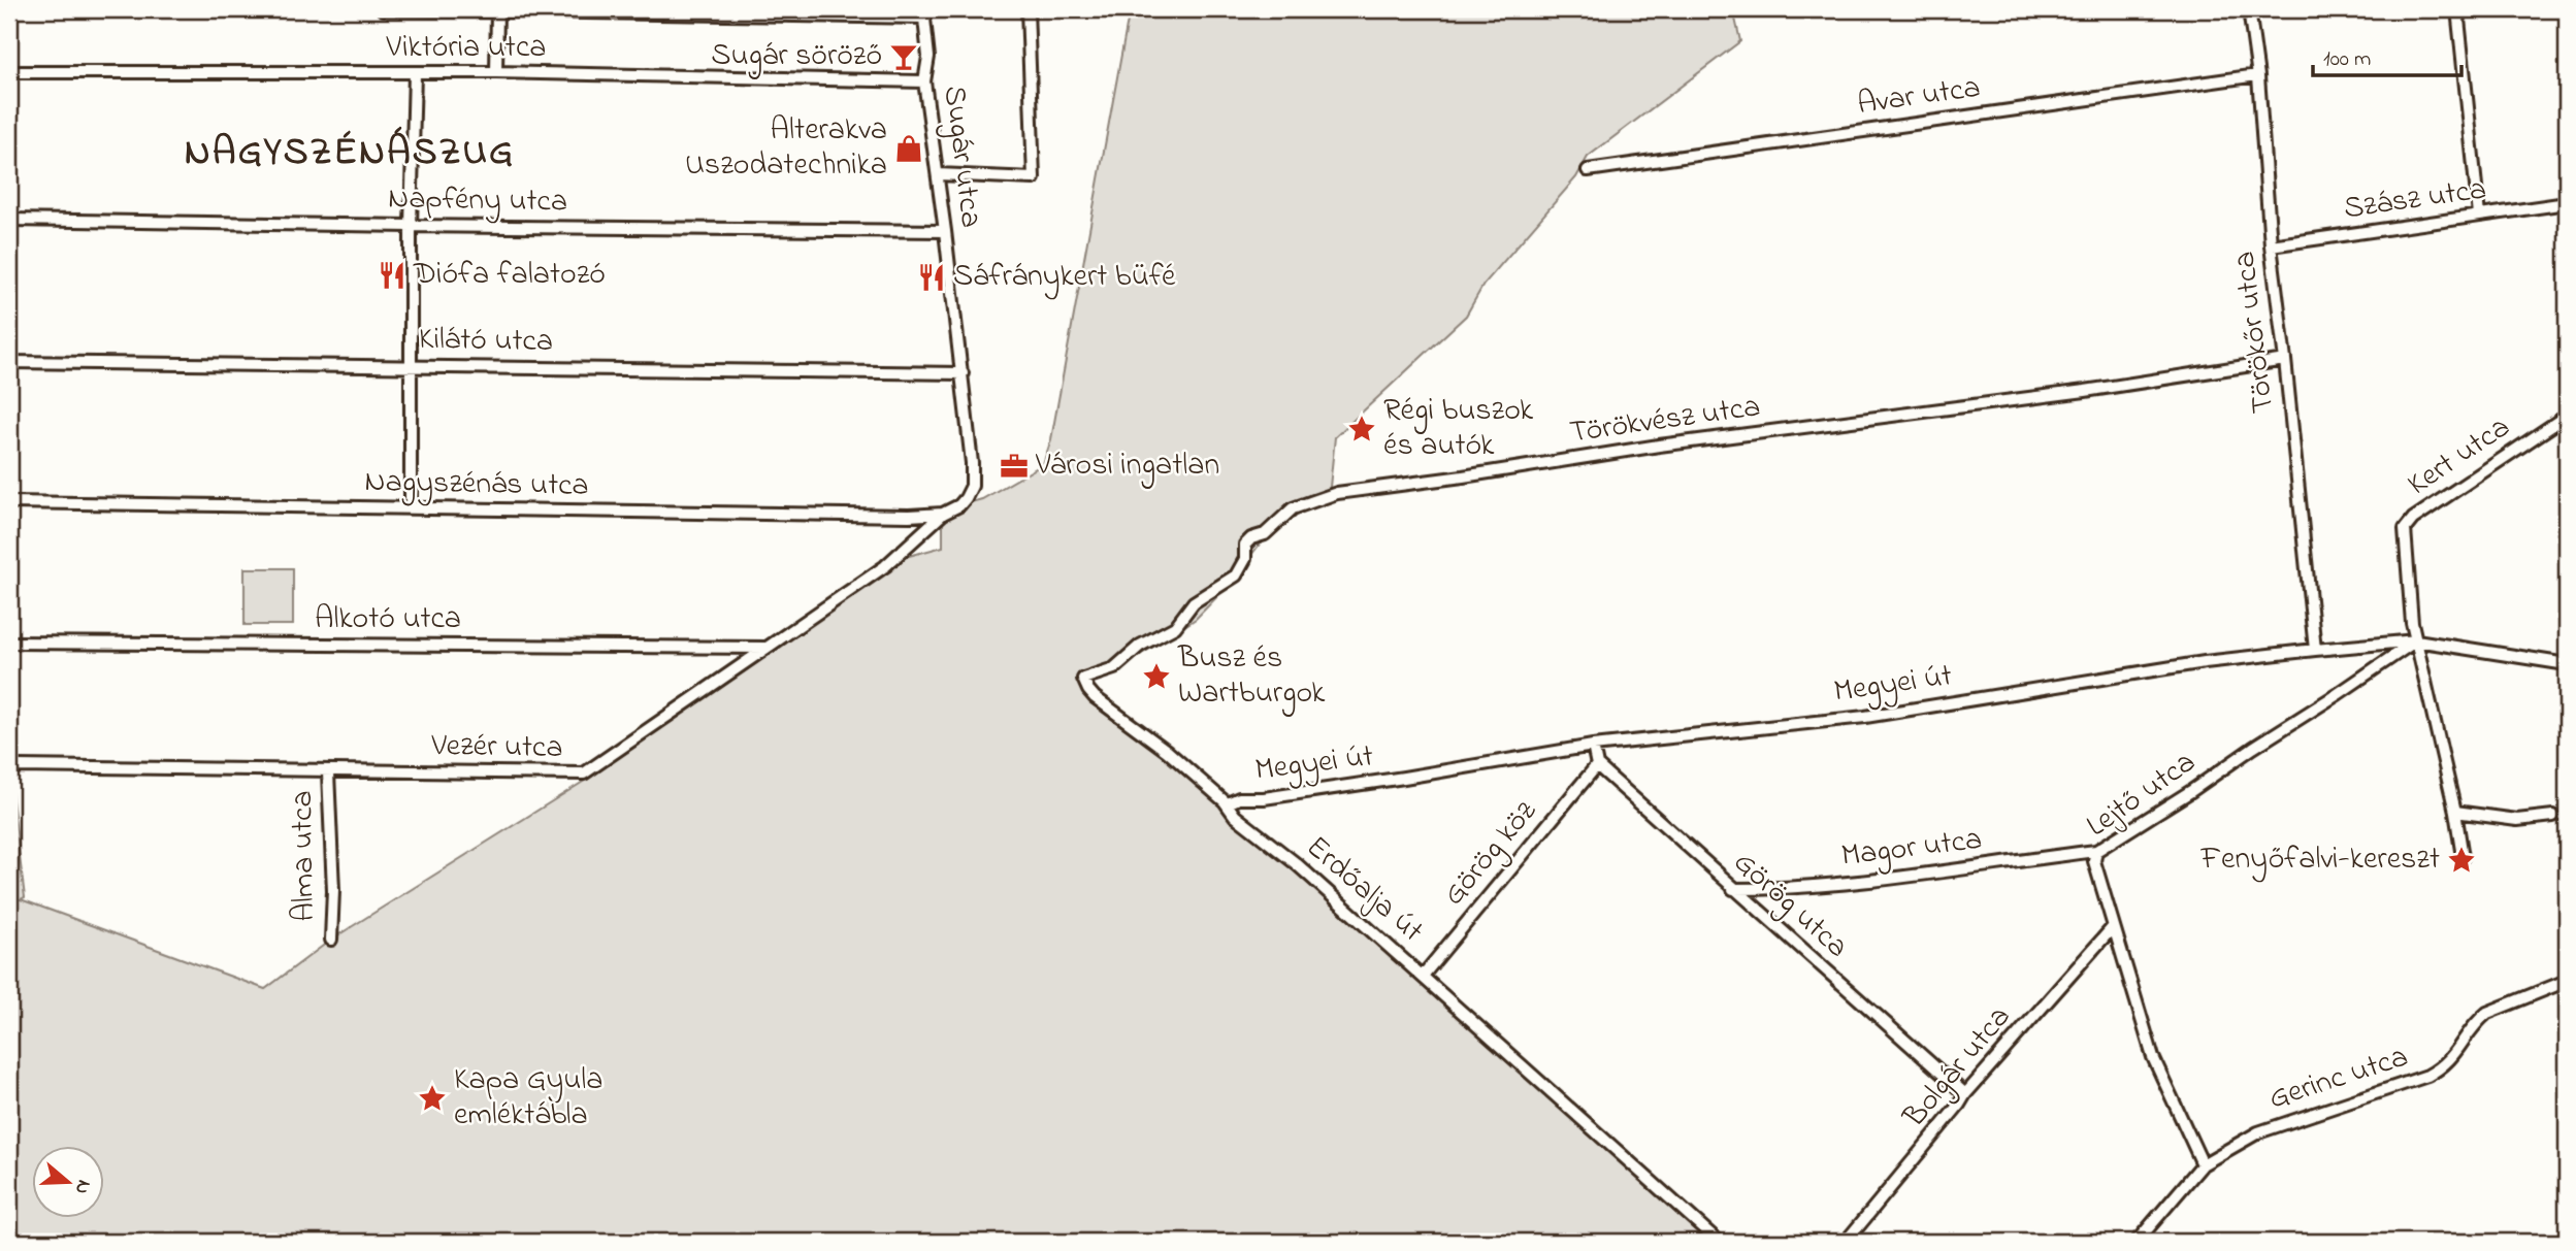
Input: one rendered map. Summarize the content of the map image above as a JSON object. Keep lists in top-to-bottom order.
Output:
{
  "streets": {
    "street": [
      "Viktória utca",
      "Avar utca",
      "Sugár utca",
      "Szász utca",
      "Napfény utca",
      "Törökőr utca",
      "Kilátó utca",
      "Törökvész utca",
      "Kert utca",
      "Nagyszénás utca",
      "Alkotó utca",
      "Megyei út",
      "Vezér utca",
      "Lejtő utca",
      "Magor utca",
      "Görög köz",
      "Alma utca",
      "Erdőalja út",
      "Görög utca",
      "Bolgár utca",
      "Gerinc utca"
    ]
  },
  "crossings": [
    ["Viktória utca", "Sugár utca"],
    ["Avar utca", "Törökőr utca"],
    ["Sugár utca", "Napfény utca"],
    ["Sugár utca", "Kilátó utca"],
    ["Sugár utca", "Nagyszénás utca"],
    ["Sugár utca", "Vezér utca"],
    ["Szász utca", "Törökőr utca"],
    ["Törökőr utca", "Törökvész utca"],
    ["Törökőr utca", "Megyei út"],
    ["Törökvész utca", "Erdőalja út"],
    ["Kert utca", "Megyei út"],
    ["Kert utca", "Lejtő utca"],
    ["Nagyszénás utca", "Vezér utca"],
    ["Alkotó utca", "Vezér utca"],
    ["Megyei út", "Lejtő utca"],
    ["Megyei út", "Erdőalja út"],
    ["Vezér utca", "Alma utca"],
    ["Lejtő utca", "Magor utca"],
    ["Lejtő utca", "Bolgár utca"],
    ["Lejtő utca", "Gerinc utca"],
    ["Magor utca", "Görög utca"],
    ["Görög köz", "Erdőalja út"],
    ["Görög köz", "Görög utca"],
    ["Görög utca", "Bolgár utca"]
  ],
  "districts": ["NAGYSZÉNÁSZUG"],
  "places": {
    "bar": ["Sugár söröző"],
    "shop": ["Alterakva Uszodatechnika"],
    "restaurant": ["Diófa falatozó", "Sáfránykert büfé"],
    "place": [
      "Régi buszok és autók",
      "Busz és Wartburgok",
      "Fenyőfalvi-kereszt",
      "Kapa Gyula emléktábla"
    ],
    "office": ["Városi ingatlan"]
  },
  "scale_bar": "100 m",
  "north": "right"
}
